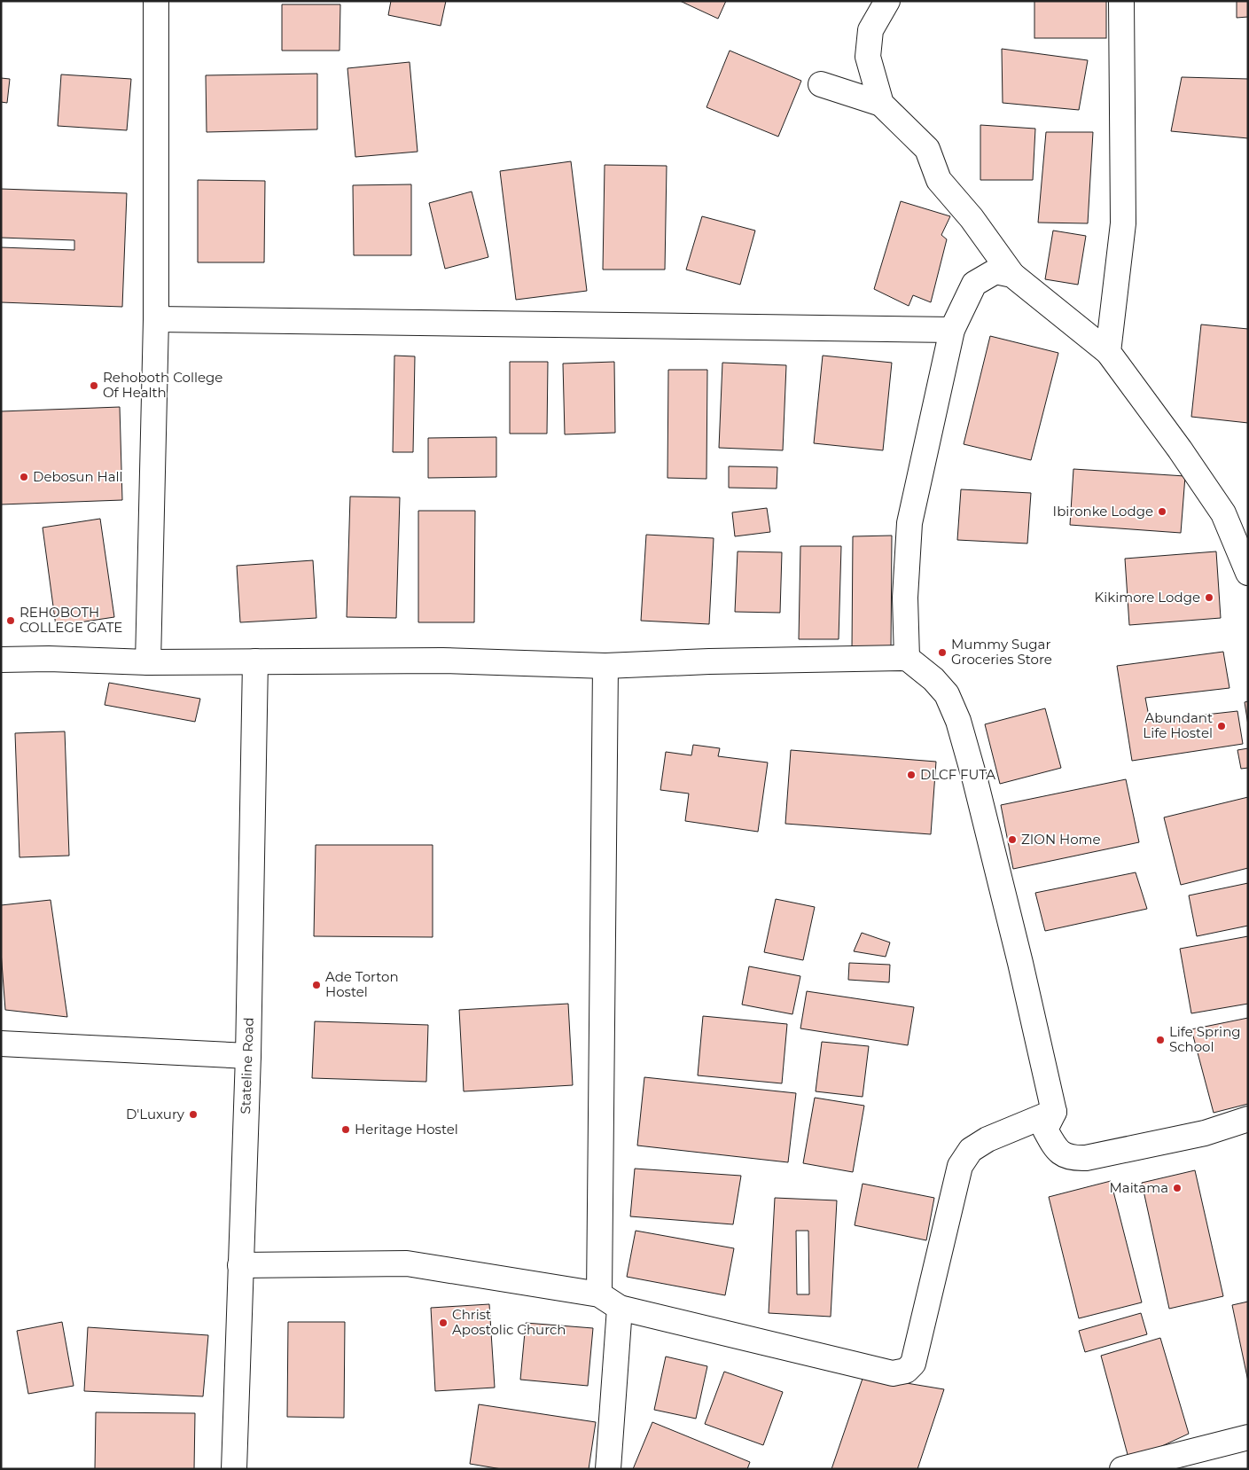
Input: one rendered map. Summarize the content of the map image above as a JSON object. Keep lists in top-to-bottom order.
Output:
{
  "streets": {
    "street": ["Stateline Road"]
  },
  "places": [
    "Rehoboth College Of Health",
    "Debosun Hall",
    "Ibironke Lodge",
    "Kikimore Lodge",
    "REHOBOTH COLLEGE GATE",
    "Mummy Sugar Groceries Store",
    "Abundant Life Hostel",
    "DLCF FUTA",
    "ZION Home",
    "Ade Torton Hostel",
    "Life Spring School",
    "D'Luxury",
    "Heritage Hostel",
    "Maitama",
    "Christ Apostolic Church"
  ]
}
